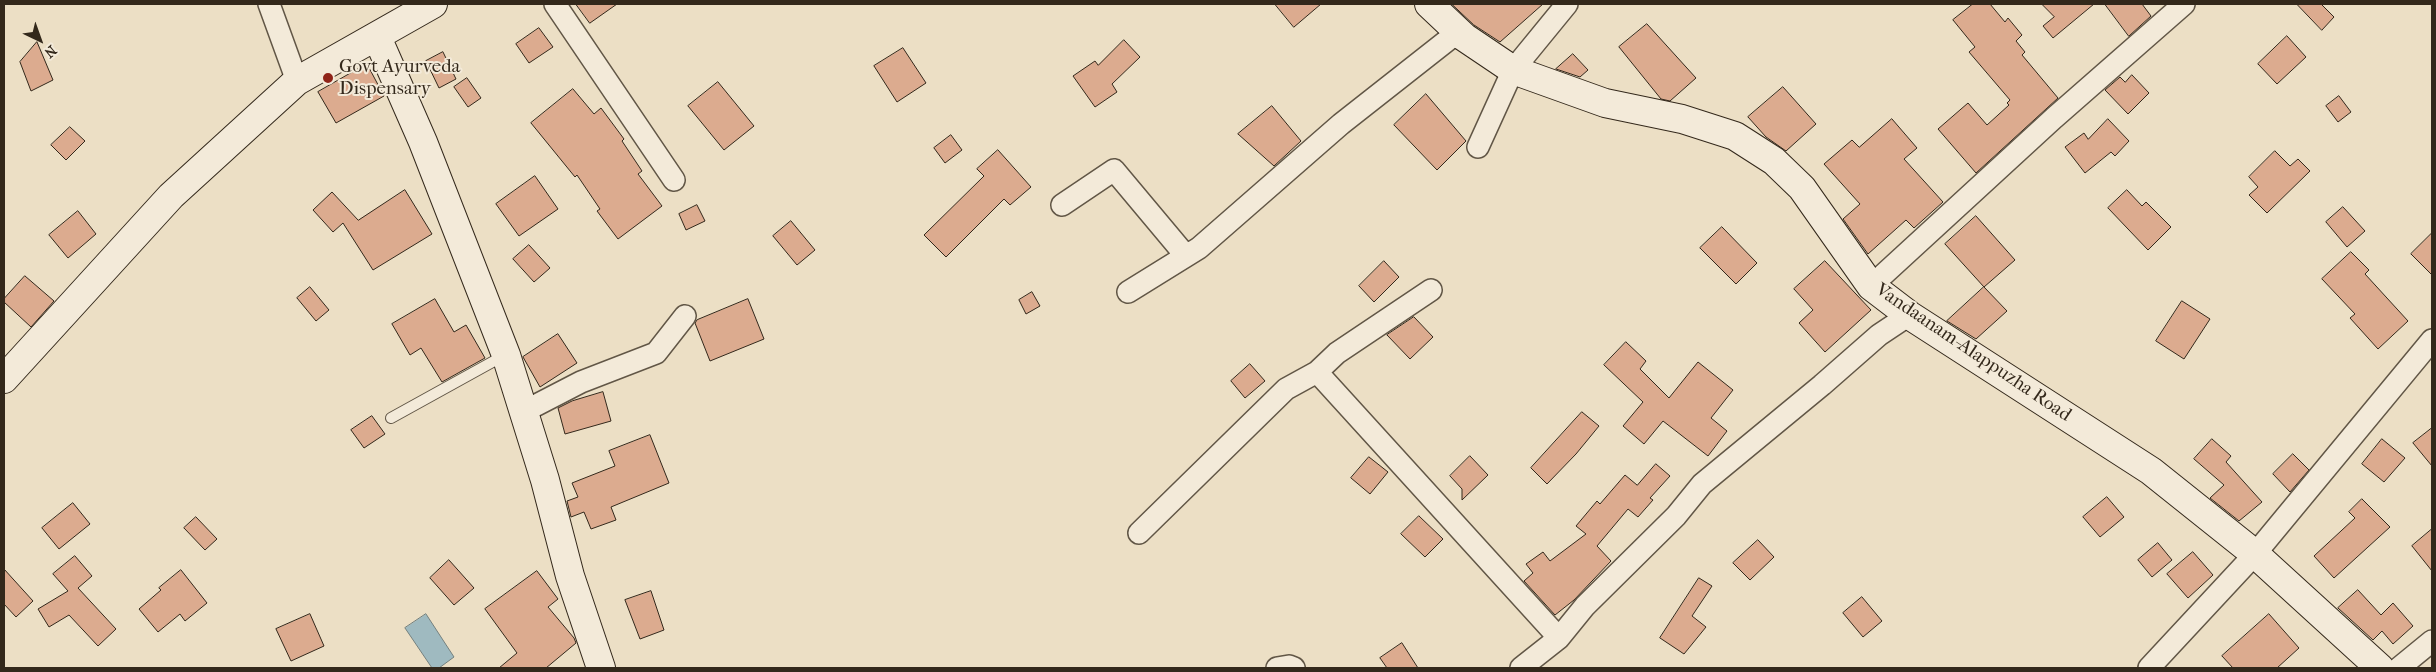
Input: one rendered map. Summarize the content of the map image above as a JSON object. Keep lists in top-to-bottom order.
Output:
{
  "streets": {
    "street": ["Vandaanam-Alappuzha Road"]
  },
  "places": ["Govt Ayurveda Dispensary"],
  "north": "bottom right"
}
